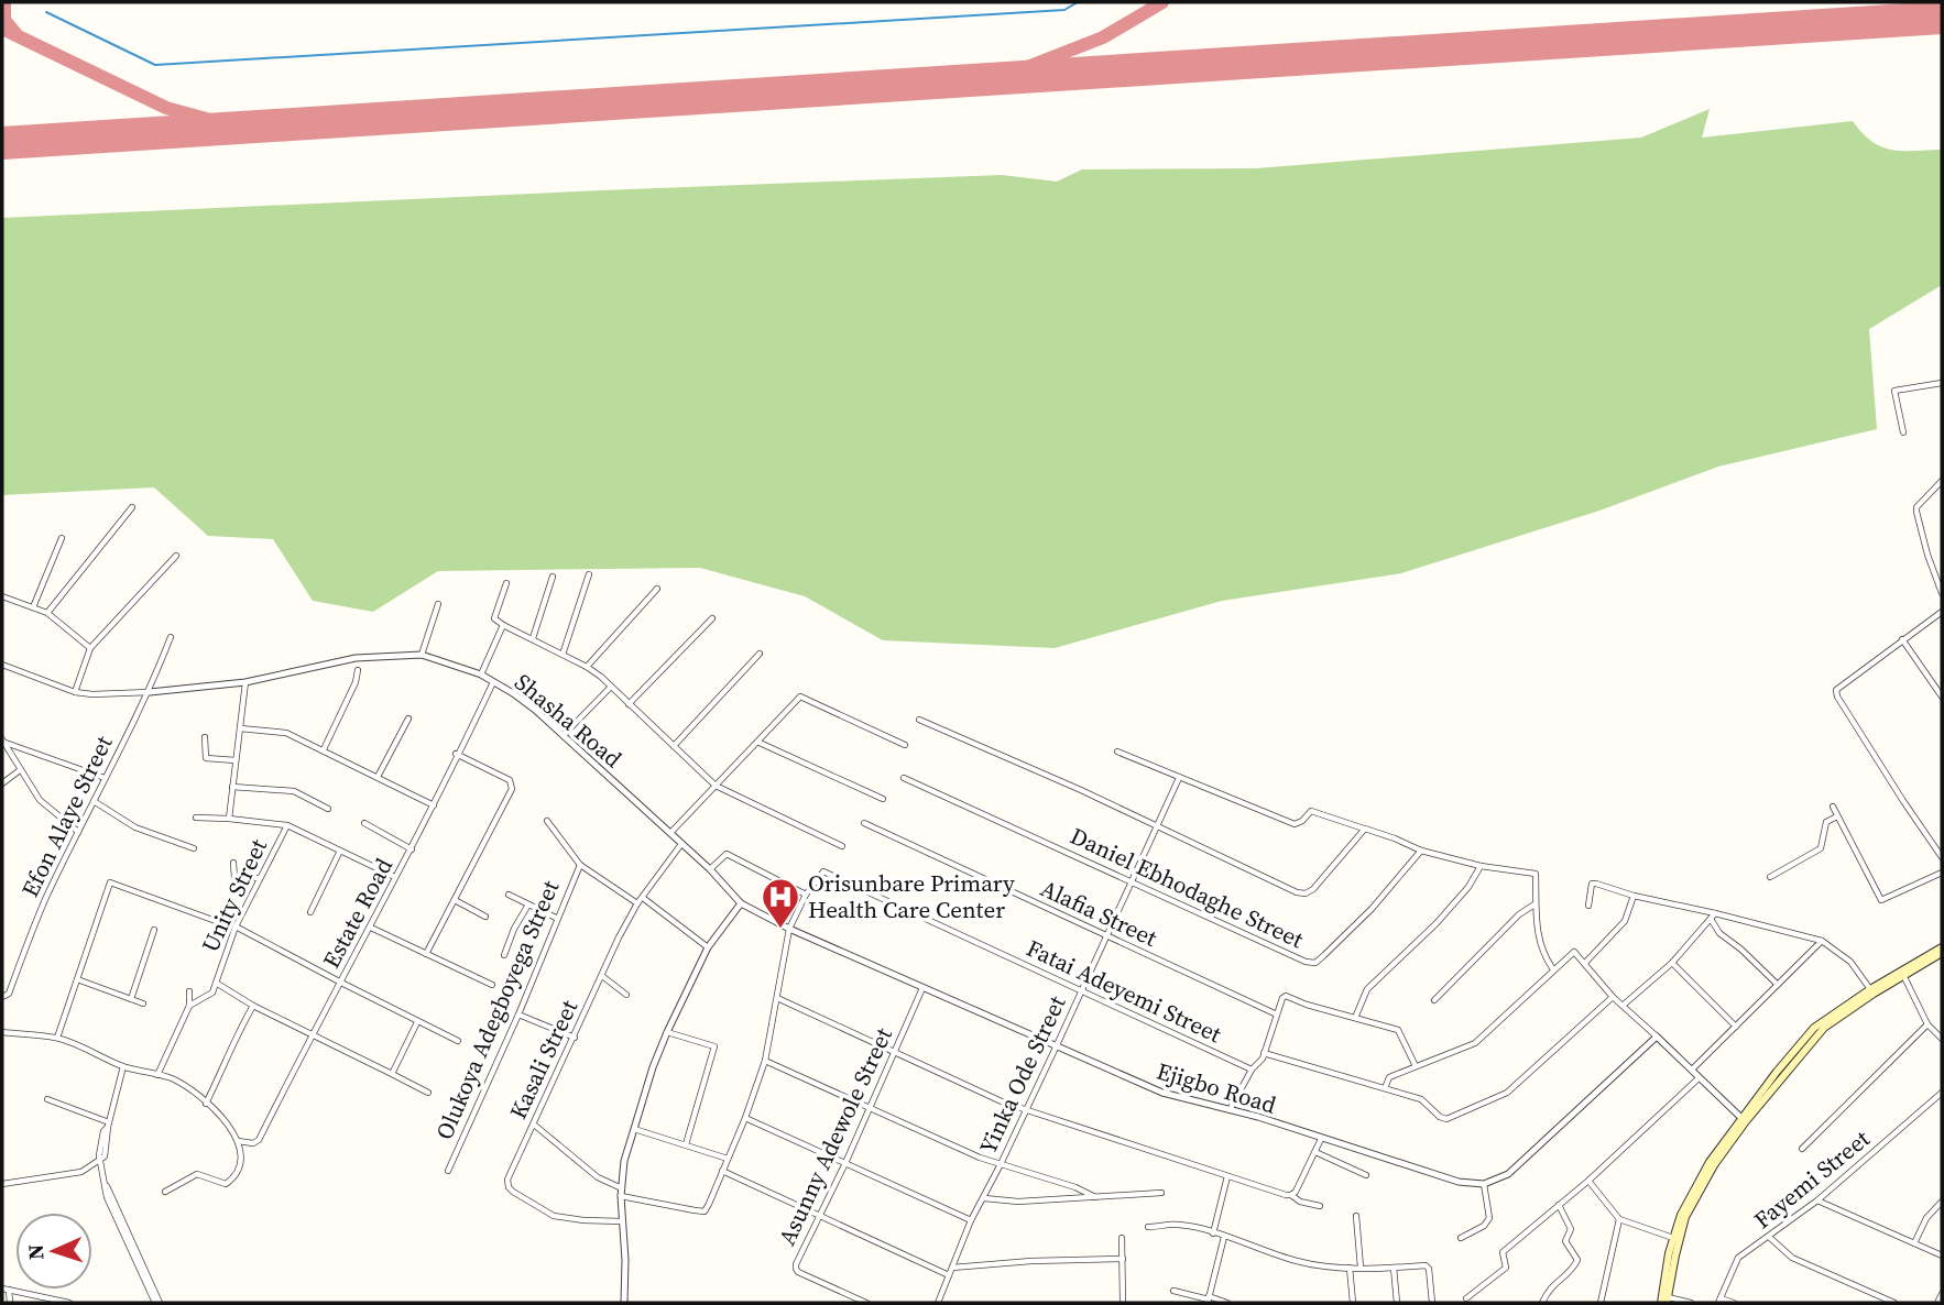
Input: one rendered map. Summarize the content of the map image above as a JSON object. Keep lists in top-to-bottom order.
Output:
{
  "streets": {
    "street": [
      "Shasha Road",
      "Efon Alaye Street",
      "Daniel Ebhodaghe Street",
      "Unity Street",
      "Estate Road",
      "Alafia Street",
      "Fatai Adeyemi Street",
      "Olukoya Adegboyega Street",
      "Kasali Street",
      "Yinka Ode Street",
      "Ejigbo Road",
      "Asunny Adewole Street",
      "Fayemi Street"
    ]
  },
  "crossings": [
    ["Shasha Road", "Efon Alaye Street"],
    ["Shasha Road", "Estate Road"],
    ["Shasha Road", "Kasali Street"],
    ["Shasha Road", "Ejigbo Road"],
    ["Daniel Ebhodaghe Street", "Yinka Ode Street"],
    ["Alafia Street", "Yinka Ode Street"],
    ["Fatai Adeyemi Street", "Yinka Ode Street"],
    ["Fatai Adeyemi Street", "Ejigbo Road"],
    ["Yinka Ode Street", "Ejigbo Road"],
    ["Ejigbo Road", "Asunny Adewole Street"]
  ],
  "places": {
    "hospital": ["Orisunbare Primary Health Care Center"]
  },
  "north": "left"
}
